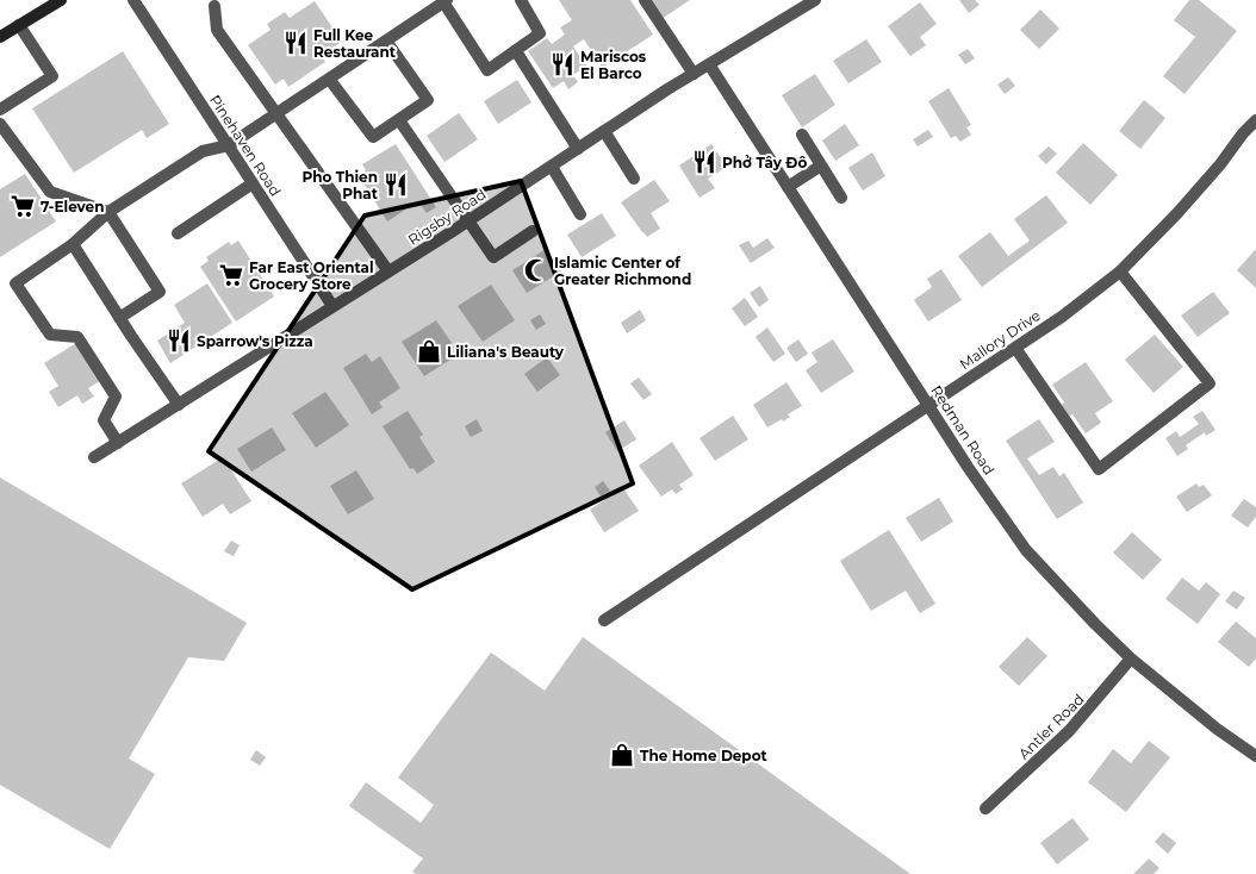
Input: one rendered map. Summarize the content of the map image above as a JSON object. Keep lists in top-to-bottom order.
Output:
{
  "streets": {
    "street": [
      "Pinehaven Road",
      "Rigsby Road",
      "Mallory Drive",
      "Redman Road",
      "Antler Road"
    ]
  },
  "crossings": [
    ["Pinehaven Road", "Rigsby Road"],
    ["Rigsby Road", "Redman Road"],
    ["Mallory Drive", "Redman Road"],
    ["Redman Road", "Antler Road"]
  ],
  "places": {
    "restaurant": [
      "Full Kee Restaurant",
      "Mariscos El Barco",
      "Phở Tây Đô",
      "Pho Thien Phat",
      "Sparrow's Pizza"
    ],
    "supermarket": ["7-Eleven", "Far East Oriental Grocery Store"],
    "mosque": ["Islamic Center of Greater Richmond"],
    "shop": ["Liliana's Beauty", "The Home Depot"]
  }
}
